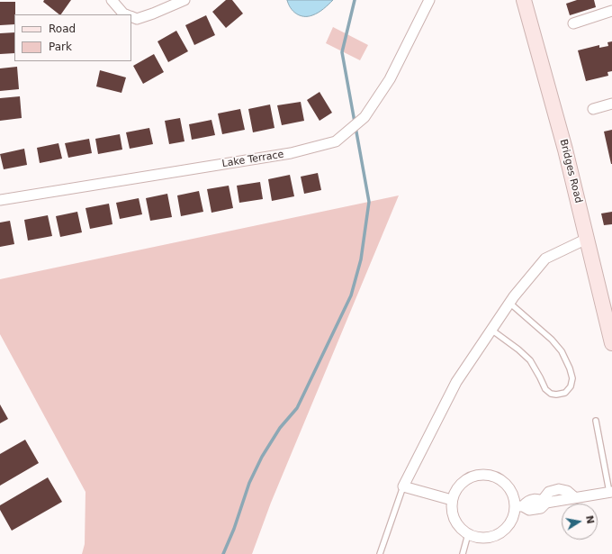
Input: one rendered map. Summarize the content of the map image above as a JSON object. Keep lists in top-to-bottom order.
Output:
{
  "streets": {
    "street": ["Lake Terrace", "Bridges Road"]
  },
  "legend": ["Road", "Park"],
  "north": "right"
}
